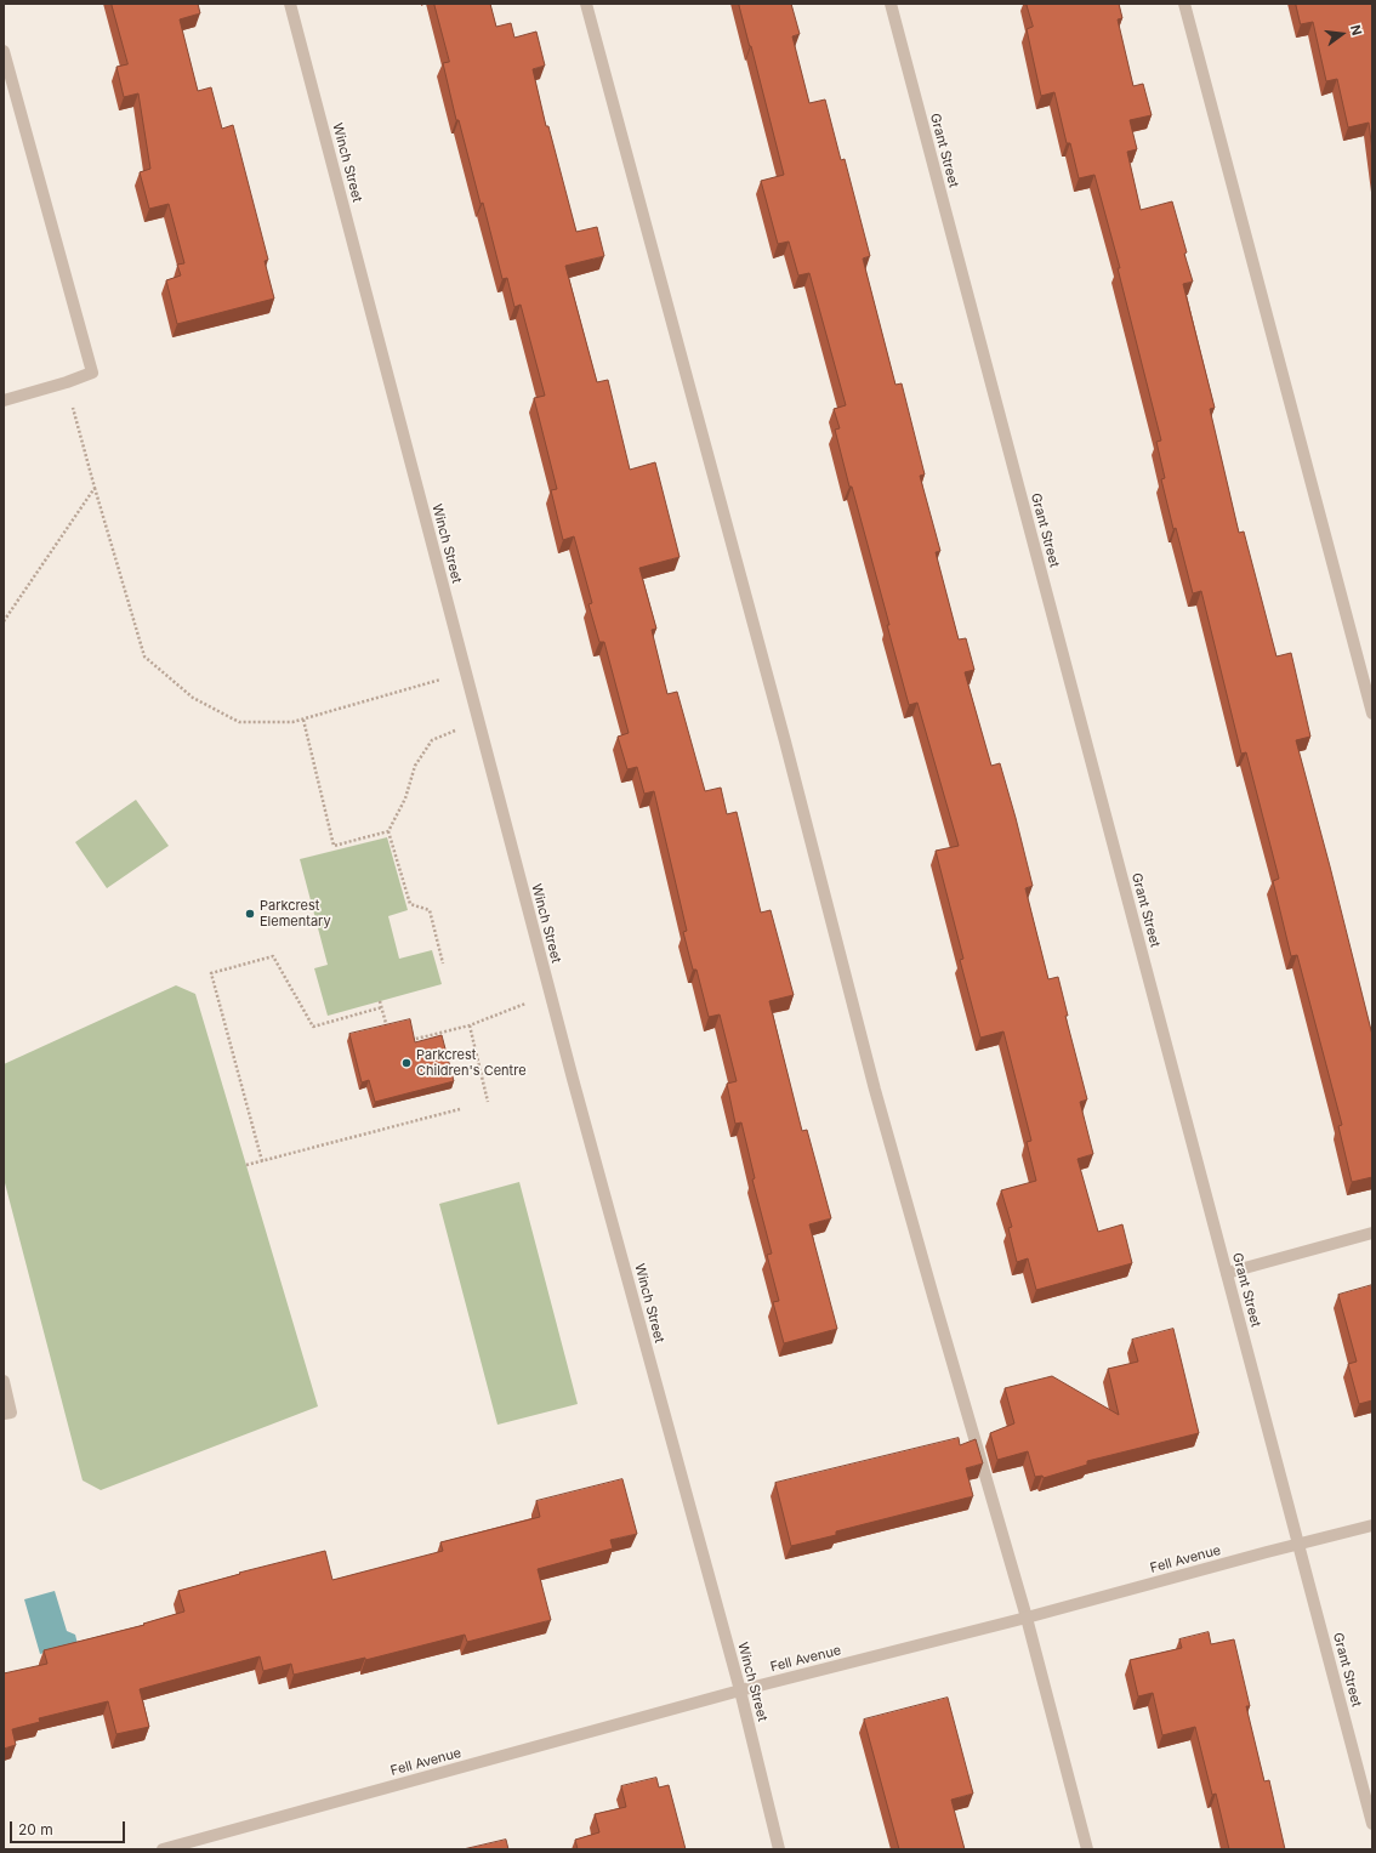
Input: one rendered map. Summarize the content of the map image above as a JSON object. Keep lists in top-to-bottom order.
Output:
{
  "streets": {
    "street": ["Grant Street", "Winch Street", "Fell Avenue"]
  },
  "crossings": [
    ["Grant Street", "Fell Avenue"],
    ["Winch Street", "Fell Avenue"]
  ],
  "places": ["Parkcrest Elementary", "Parkcrest Children's Centre"],
  "scale_bar": "20 m",
  "north": "right"
}
